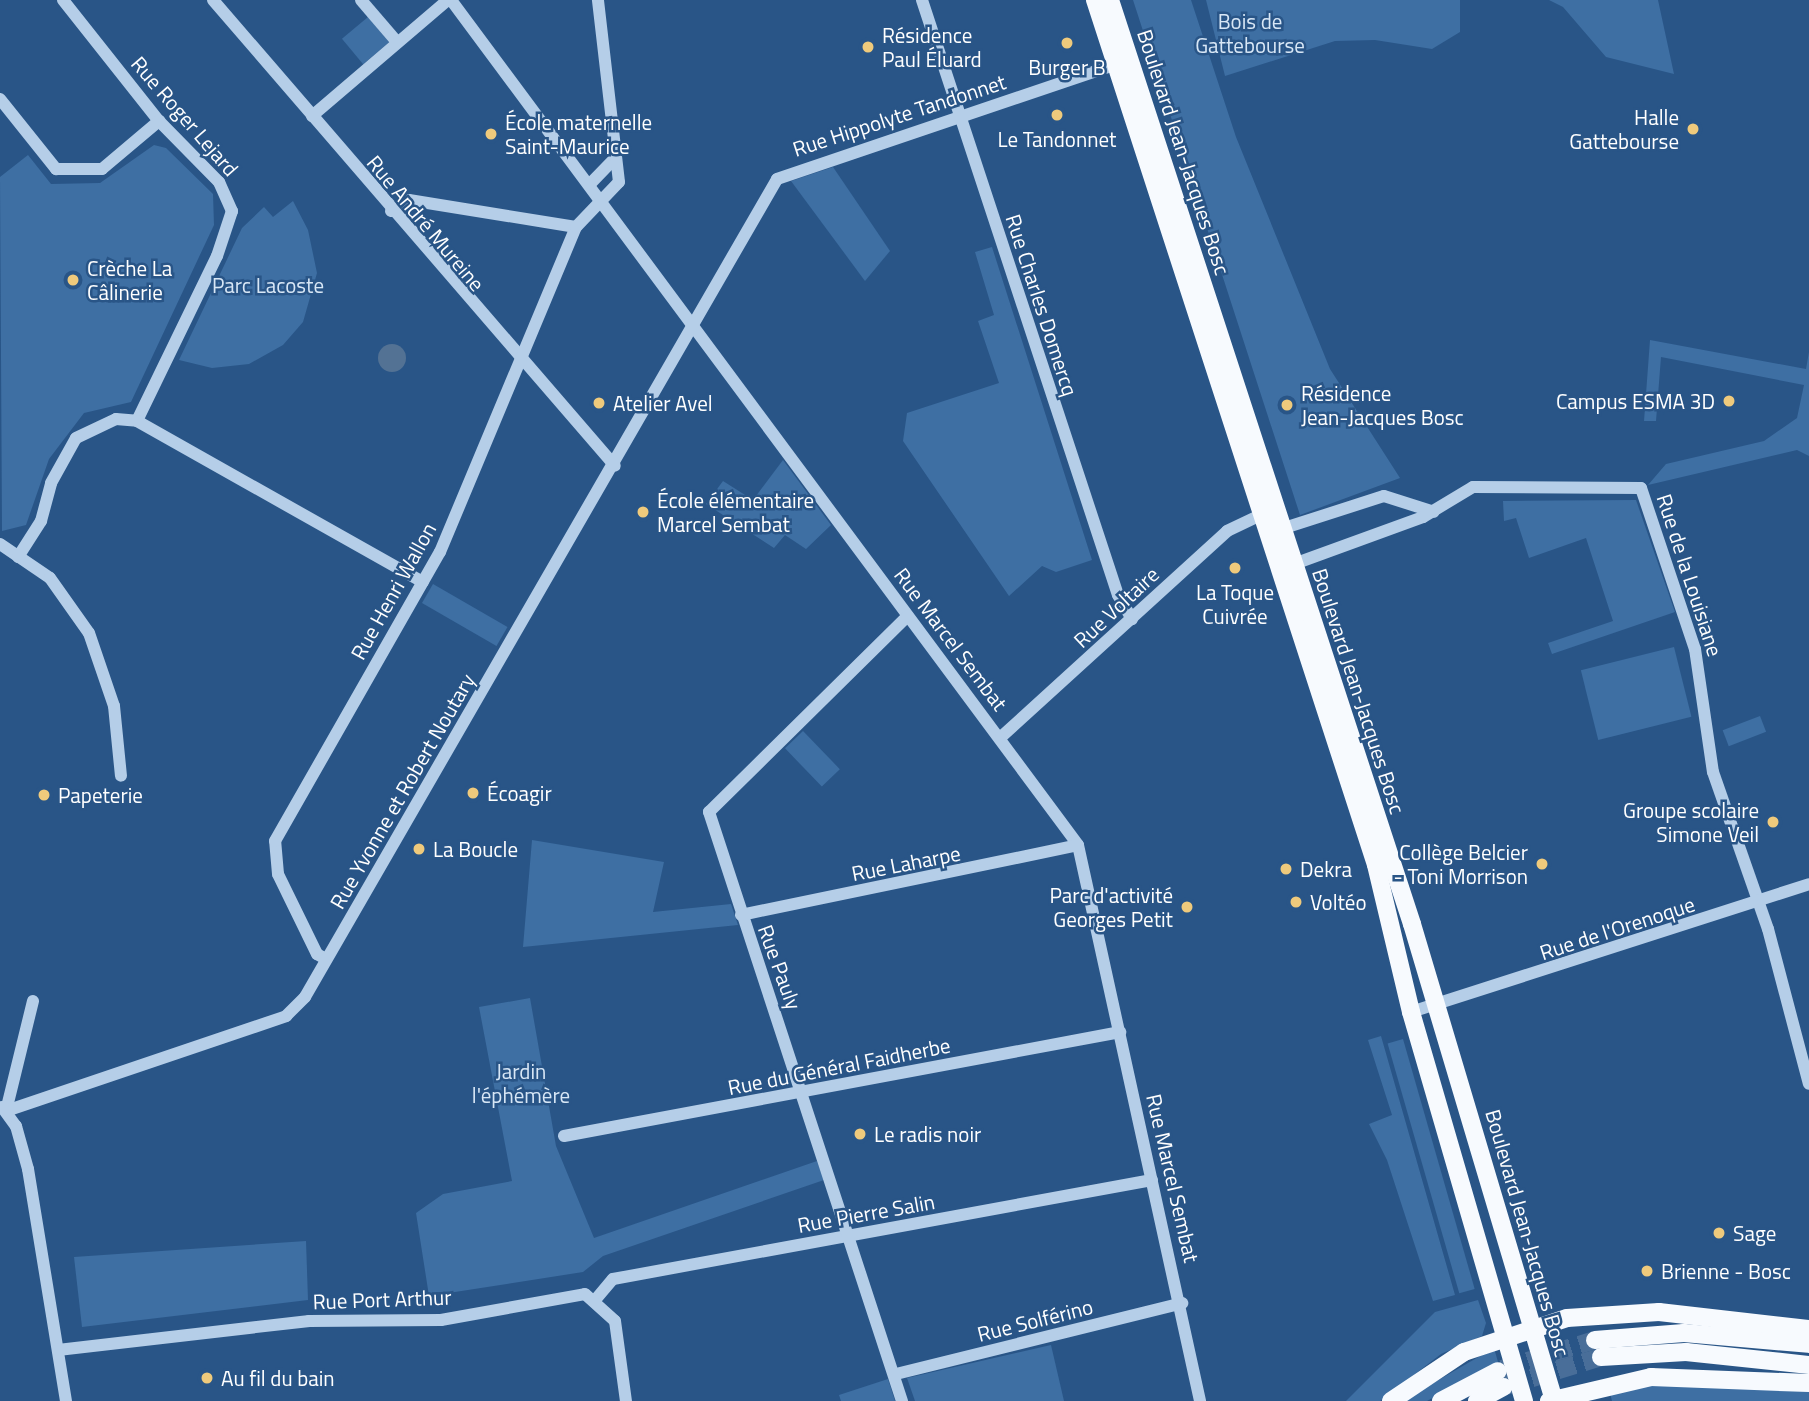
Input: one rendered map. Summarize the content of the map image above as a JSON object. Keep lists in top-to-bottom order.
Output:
{
  "streets": {
    "main road": ["Boulevard Jean-Jacques Bosc"],
    "street": [
      "Rue Hippolyte Tandonnet",
      "Rue Roger Lejard",
      "Rue André Mureine",
      "Rue Charles Domercq",
      "Rue de la Louisiane",
      "Rue Henri Wallon",
      "Rue Voltaire",
      "Rue Marcel Sembat",
      "Rue Yvonne et Robert Noutary",
      "Rue Laharpe",
      "Rue de l'Orenoque",
      "Rue Pauly",
      "Rue du Général Faidherbe",
      "Rue Pierre Salin",
      "Rue Port Arthur",
      "Rue Solférino"
    ]
  },
  "crossings": [
    ["Rue Hippolyte Tandonnet", "Boulevard Jean-Jacques Bosc"],
    ["Rue Hippolyte Tandonnet", "Rue Charles Domercq"],
    ["Rue Hippolyte Tandonnet", "Rue Marcel Sembat"],
    ["Rue Hippolyte Tandonnet", "Rue Yvonne et Robert Noutary"],
    ["Boulevard Jean-Jacques Bosc", "Rue de la Louisiane"],
    ["Boulevard Jean-Jacques Bosc", "Rue Voltaire"],
    ["Boulevard Jean-Jacques Bosc", "Rue de l'Orenoque"],
    ["Rue André Mureine", "Rue Henri Wallon"],
    ["Rue André Mureine", "Rue Yvonne et Robert Noutary"],
    ["Rue Charles Domercq", "Rue Voltaire"],
    ["Rue de la Louisiane", "Rue de l'Orenoque"],
    ["Rue Henri Wallon", "Rue Yvonne et Robert Noutary"],
    ["Rue Voltaire", "Rue Marcel Sembat"],
    ["Rue Marcel Sembat", "Rue Yvonne et Robert Noutary"],
    ["Rue Marcel Sembat", "Rue Laharpe"],
    ["Rue Marcel Sembat", "Rue Pauly"],
    ["Rue Marcel Sembat", "Rue du Général Faidherbe"],
    ["Rue Marcel Sembat", "Rue Pierre Salin"],
    ["Rue Marcel Sembat", "Rue Solférino"],
    ["Rue Laharpe", "Rue Pauly"],
    ["Rue Pauly", "Rue du Général Faidherbe"],
    ["Rue Pauly", "Rue Pierre Salin"],
    ["Rue Pauly", "Rue Solférino"],
    ["Rue Pierre Salin", "Rue Port Arthur"]
  ],
  "parks": ["Bois de Gattebourse", "Parc Lacoste", "Jardin l'éphémère"],
  "places": [
    "Burger B",
    "Résidence Paul Éluard",
    "Le Tandonnet",
    "Halle Gattebourse",
    "École maternelle Saint-Maurice",
    "Crèche La Câlinerie",
    "Campus ESMA 3D",
    "Atelier Avel",
    "Résidence Jean-Jacques Bosc",
    "École élémentaire Marcel Sembat",
    "La Toque Cuivrée",
    "Écoagir",
    "Papeterie",
    "Groupe scolaire Simone Veil",
    "La Boucle",
    "Collège Belcier - Toni Morrison",
    "Dekra",
    "Voltéo",
    "Parc d'activité Georges Petit",
    "Le radis noir",
    "Sage",
    "Brienne - Bosc",
    "Au fil du bain"
  ]
}
